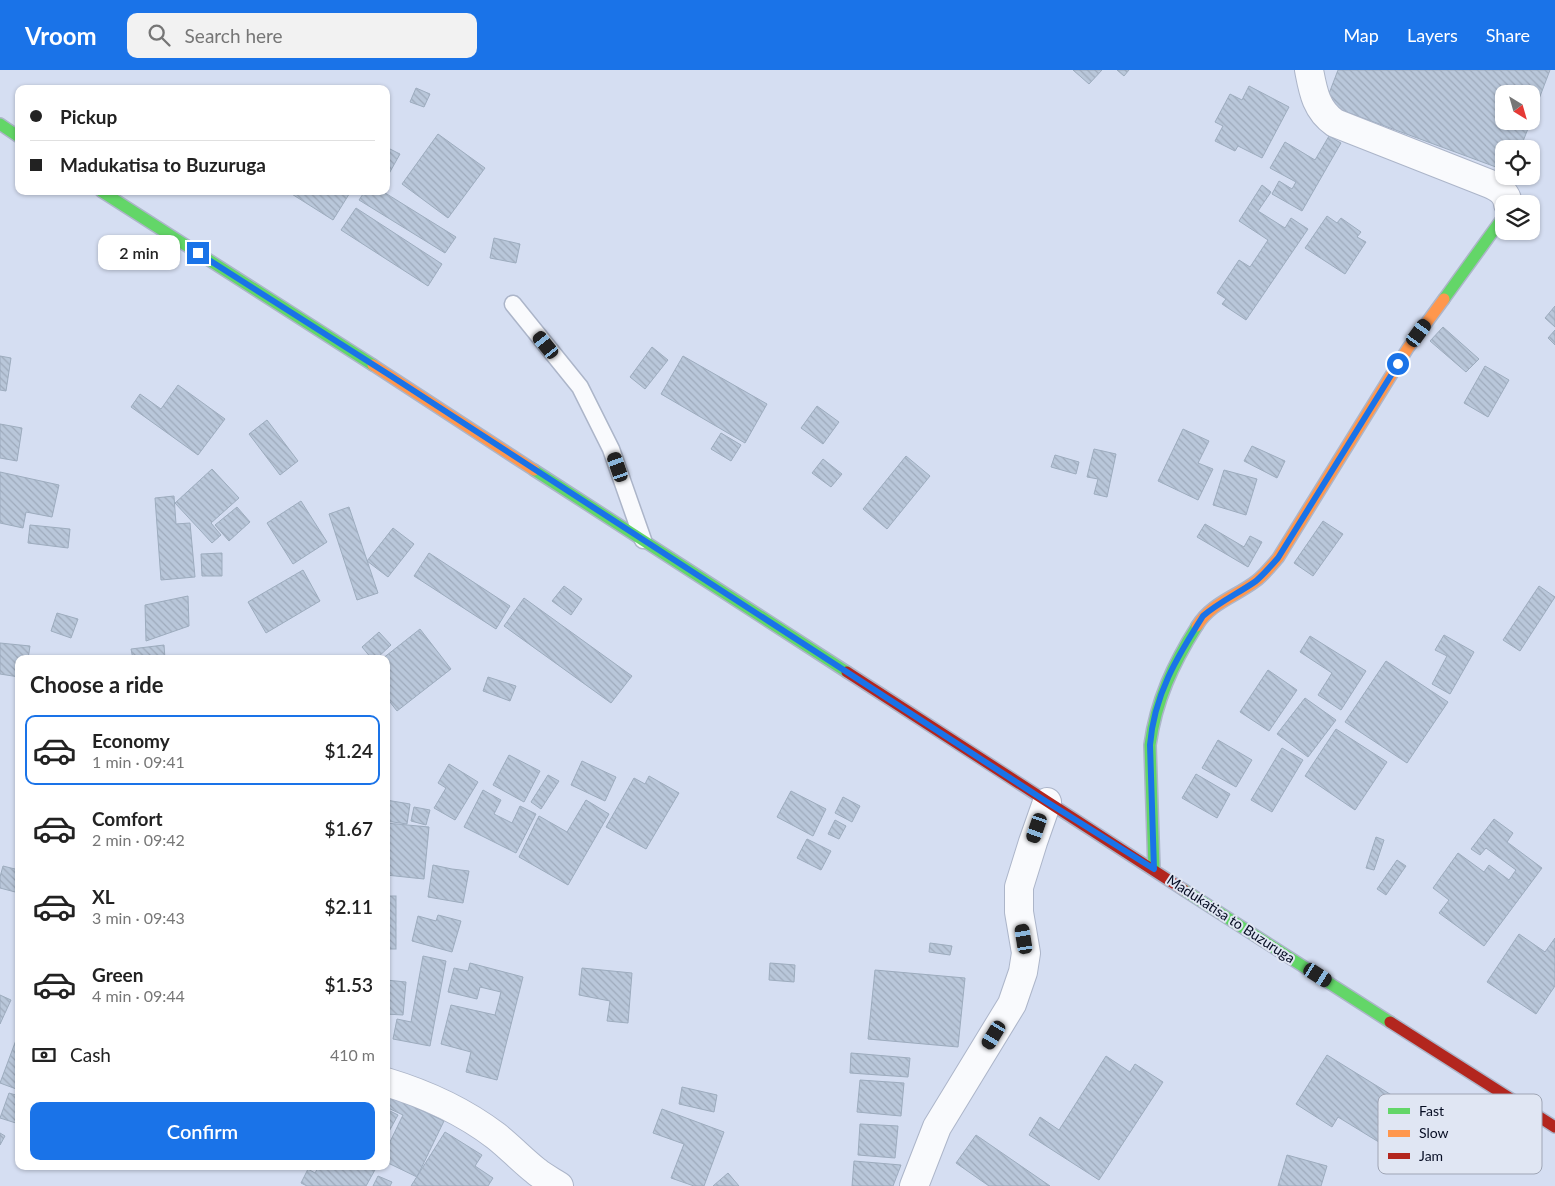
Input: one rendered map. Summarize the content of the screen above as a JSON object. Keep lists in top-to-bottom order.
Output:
{
  "streets": {
    "main road": ["Madukatisa to Buzuruga"]
  },
  "legend": ["Fast", "Slow", "Jam"],
  "north": "bottom right",
  "page": {
    "header": "Vroom",
    "search": "Search here",
    "nav": ["Map", "Layers", "Share"],
    "banner": ["Pickup", "Madukatisa to Buzuruga"],
    "bubble": "2 min",
    "heading": "Choose a ride",
    "list": [
      {
        "name": "Economy",
        "note": "1 min · 09:41",
        "value": "$1.24"
      },
      {
        "name": "Comfort",
        "note": "2 min · 09:42",
        "value": "$1.67"
      },
      {
        "name": "XL",
        "note": "3 min · 09:43",
        "value": "$2.11"
      },
      {
        "name": "Green",
        "note": "4 min · 09:44",
        "value": "$1.53"
      }
    ],
    "pay": ["Cash", "410 m"],
    "buttons": "Confirm"
  }
}
